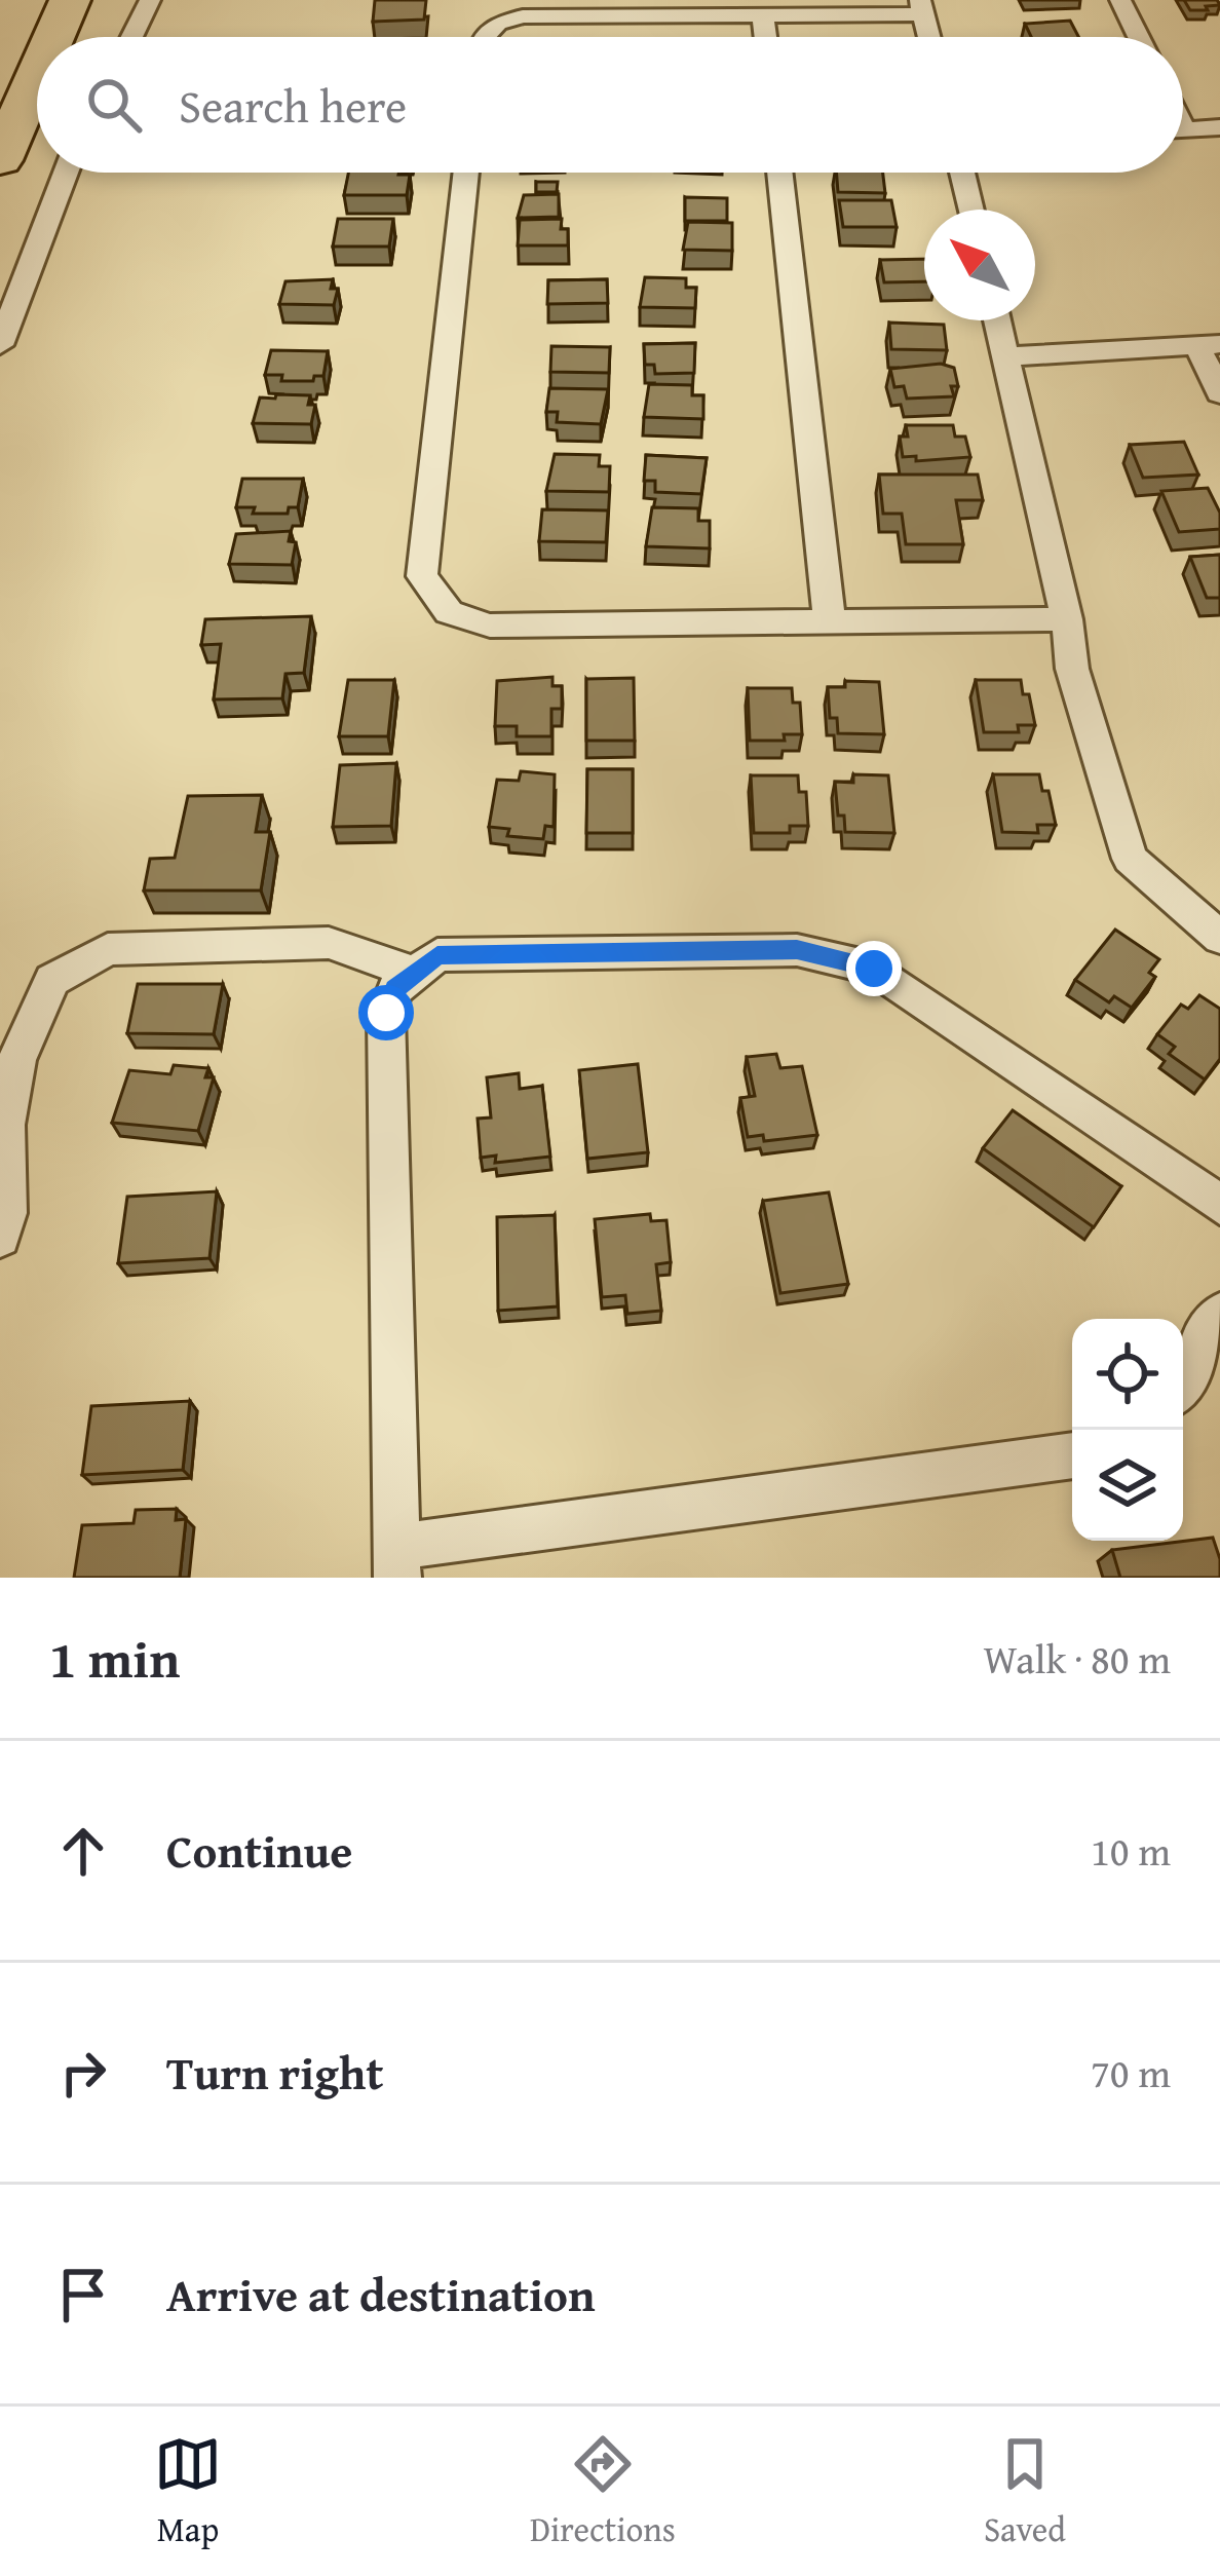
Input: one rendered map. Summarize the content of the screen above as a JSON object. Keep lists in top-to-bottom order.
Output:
{
  "north": "top left",
  "page": {
    "search": "Search here",
    "heading": ["1 min", "Walk · 80 m"],
    "list": [
      ["Continue", "10 m"],
      ["Turn right", "70 m"],
      "Arrive at destination"
    ],
    "nav": ["Map", "Directions", "Saved"]
  }
}
